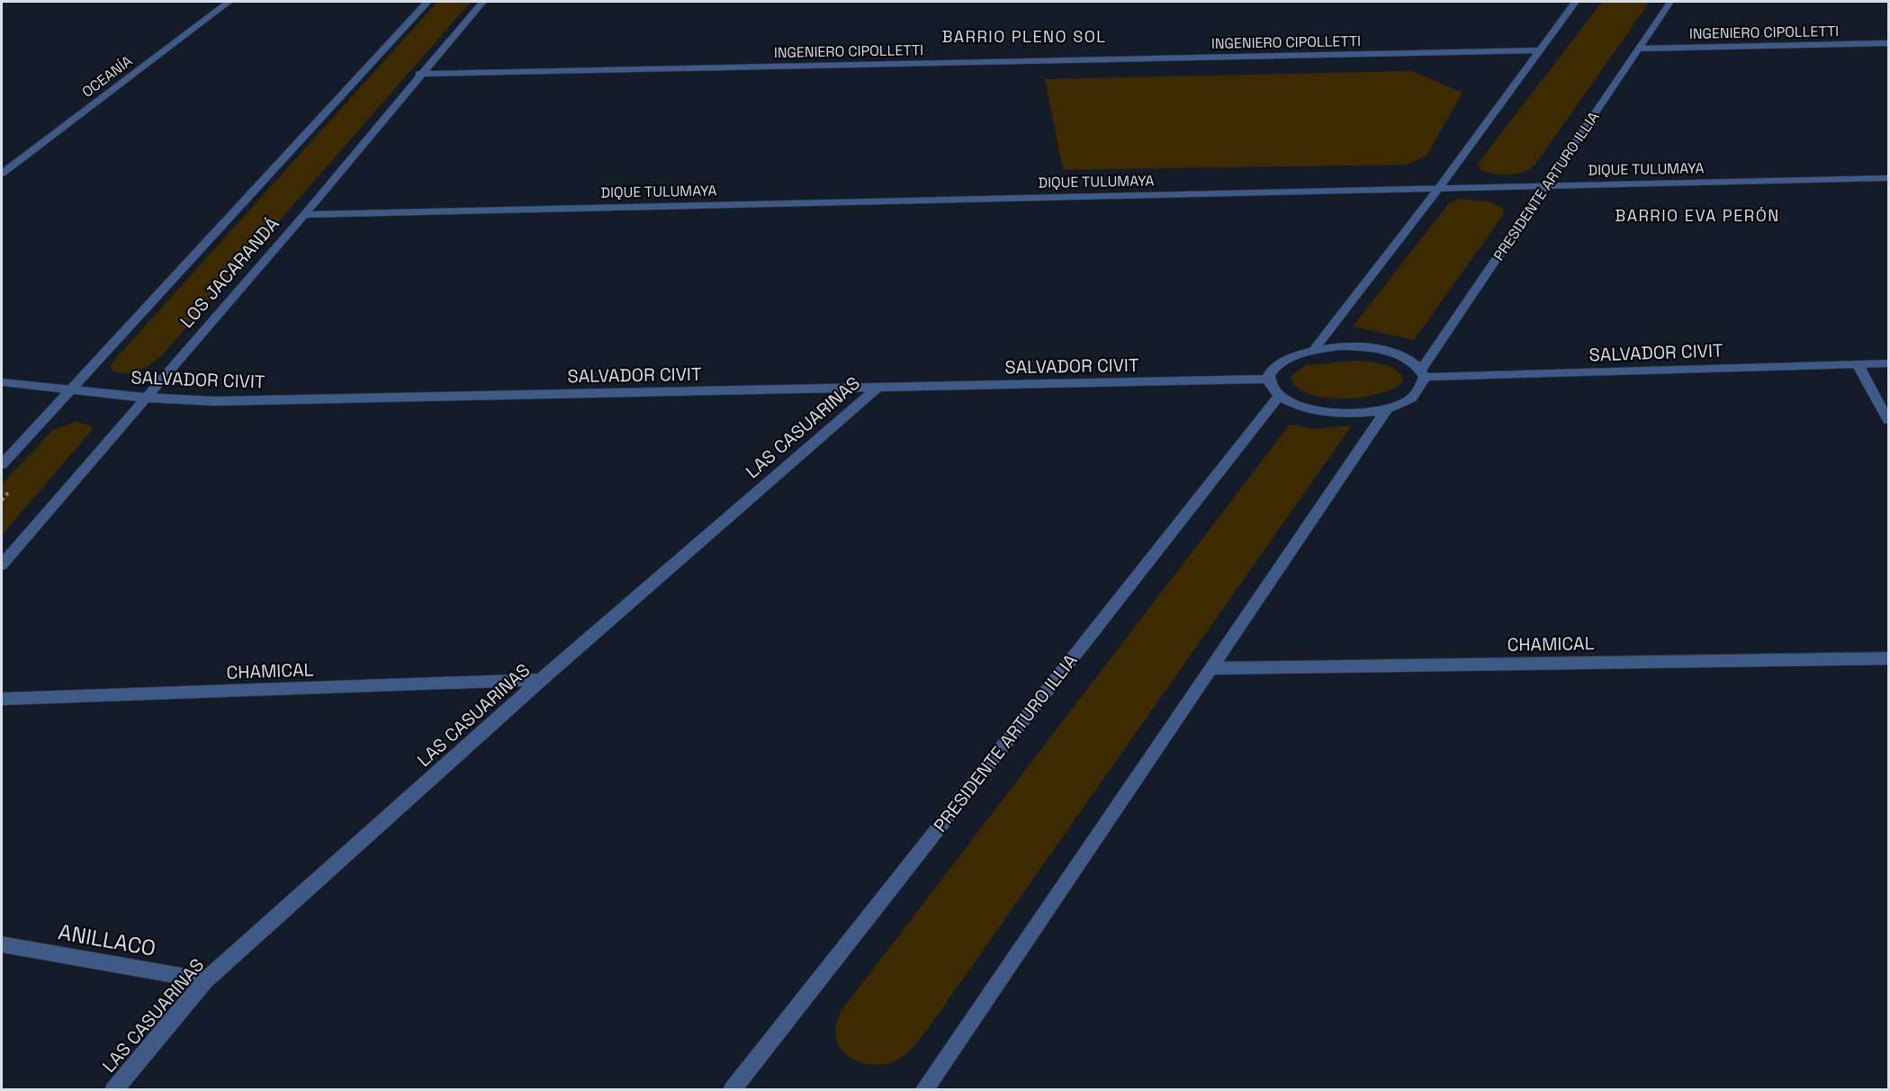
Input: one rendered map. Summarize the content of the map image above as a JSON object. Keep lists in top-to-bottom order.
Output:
{
  "streets": {
    "street": [
      "INGENIERO CIPOLLETTI",
      "OCEANÍA",
      "DIQUE TULUMAYA",
      "PRESIDENTE ARTURO ILLIA",
      "LOS JACARANDÁ",
      "SALVADOR CIVIT",
      "LAS CASUARINAS",
      "CHAMICAL",
      "ANILLACO"
    ]
  },
  "crossings": [
    ["INGENIERO CIPOLLETTI", "PRESIDENTE ARTURO ILLIA"],
    ["INGENIERO CIPOLLETTI", "LOS JACARANDÁ"],
    ["DIQUE TULUMAYA", "PRESIDENTE ARTURO ILLIA"],
    ["DIQUE TULUMAYA", "LOS JACARANDÁ"],
    ["PRESIDENTE ARTURO ILLIA", "SALVADOR CIVIT"],
    ["LOS JACARANDÁ", "SALVADOR CIVIT"],
    ["SALVADOR CIVIT", "LAS CASUARINAS"],
    ["LAS CASUARINAS", "CHAMICAL"],
    ["LAS CASUARINAS", "ANILLACO"]
  ],
  "districts": ["BARRIO PLENO SOL", "BARRIO EVA PERÓN"]
}
